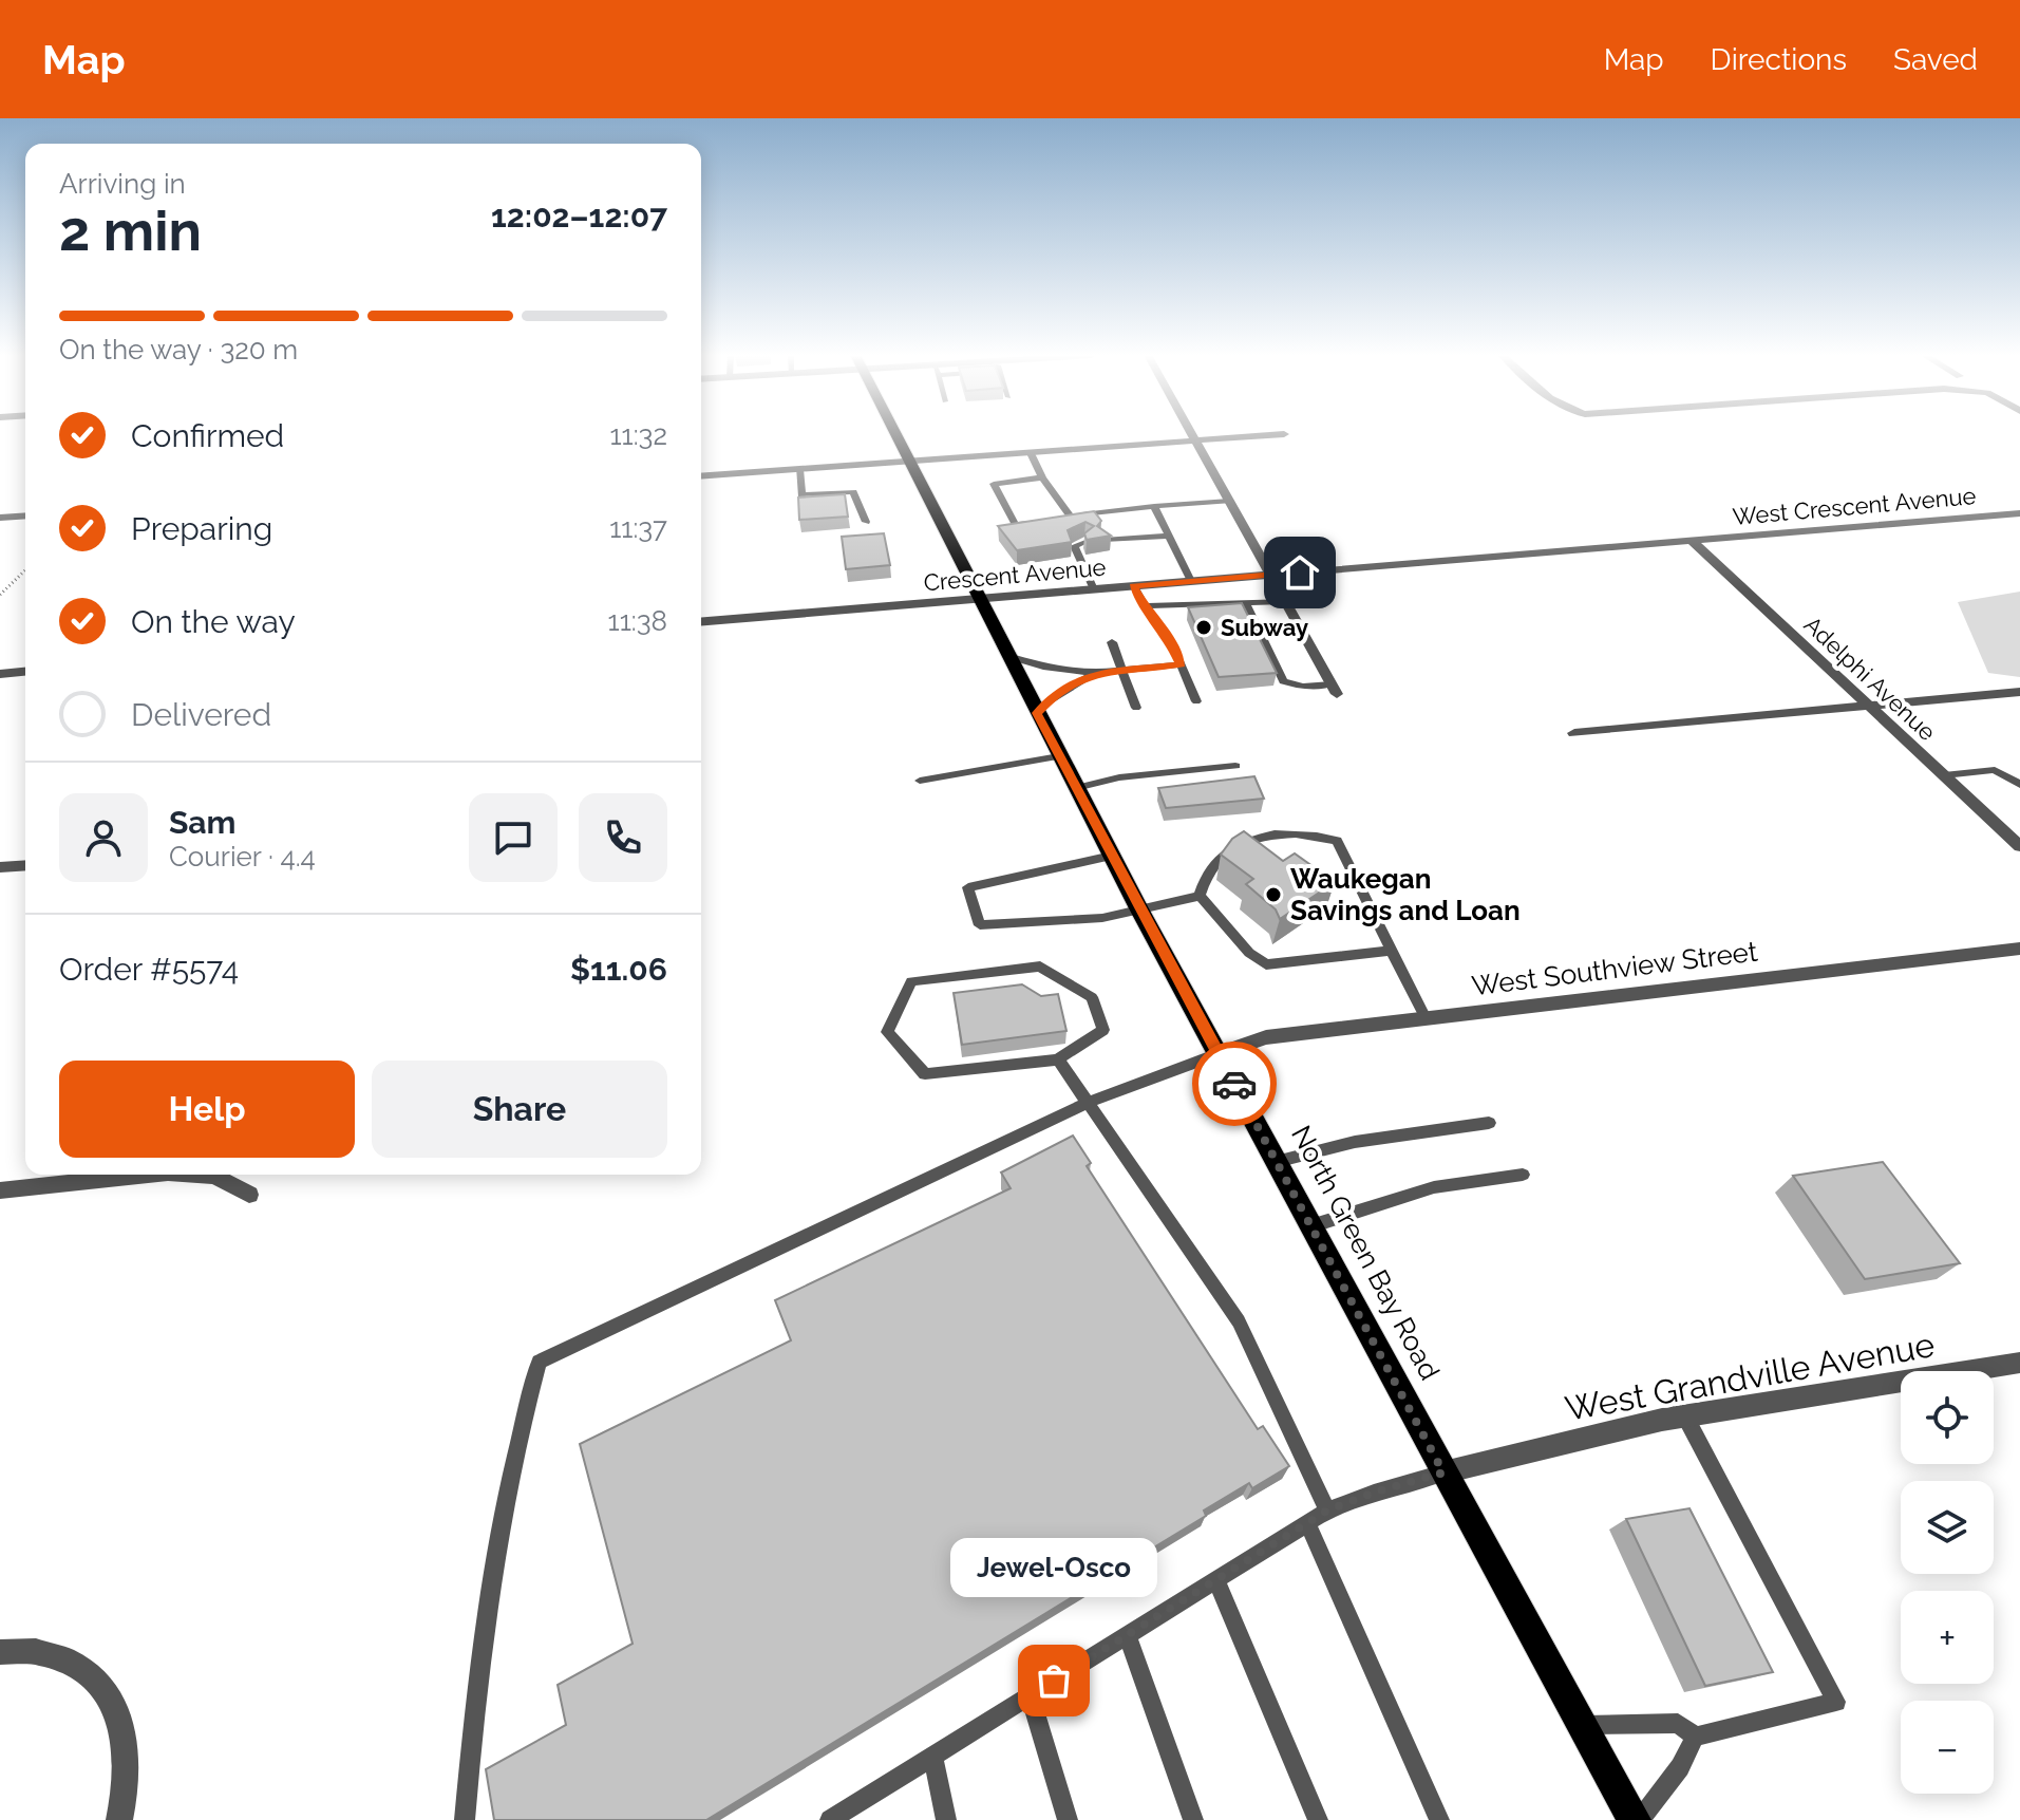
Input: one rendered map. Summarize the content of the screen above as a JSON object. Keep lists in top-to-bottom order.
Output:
{
  "streets": {
    "main road": ["North Green Bay Road"],
    "street": [
      "West Crescent Avenue",
      "Crescent Avenue",
      "Adelphi Avenue",
      "West Southview Street",
      "West Grandville Avenue"
    ]
  },
  "crossings": [
    ["West Crescent Avenue", "Crescent Avenue"],
    ["West Crescent Avenue", "Adelphi Avenue"],
    ["Crescent Avenue", "Adelphi Avenue"],
    ["Crescent Avenue", "North Green Bay Road"],
    ["West Southview Street", "North Green Bay Road"],
    ["North Green Bay Road", "West Grandville Avenue"]
  ],
  "places": ["Subway", "Waukegan Savings and Loan", "Jewel-Osco"],
  "page": {
    "header": "Map",
    "nav": ["Map", "Directions", "Saved"],
    "heading": ["2 min", "Arriving in", "12:02–12:07"],
    "panel": [
      "Sam",
      "Courier · 4.4",
      "Order #5574",
      "$11.06"
    ],
    "bar": "On the way · 320 m",
    "list": [
      ["Confirmed", "11:32"],
      ["Preparing", "11:37"],
      ["On the way", "11:38"],
      "Delivered"
    ],
    "buttons": ["Help", "Share"],
    "map_buttons": ["+", "−"],
    "bubble": "Jewel-Osco"
  }
}
